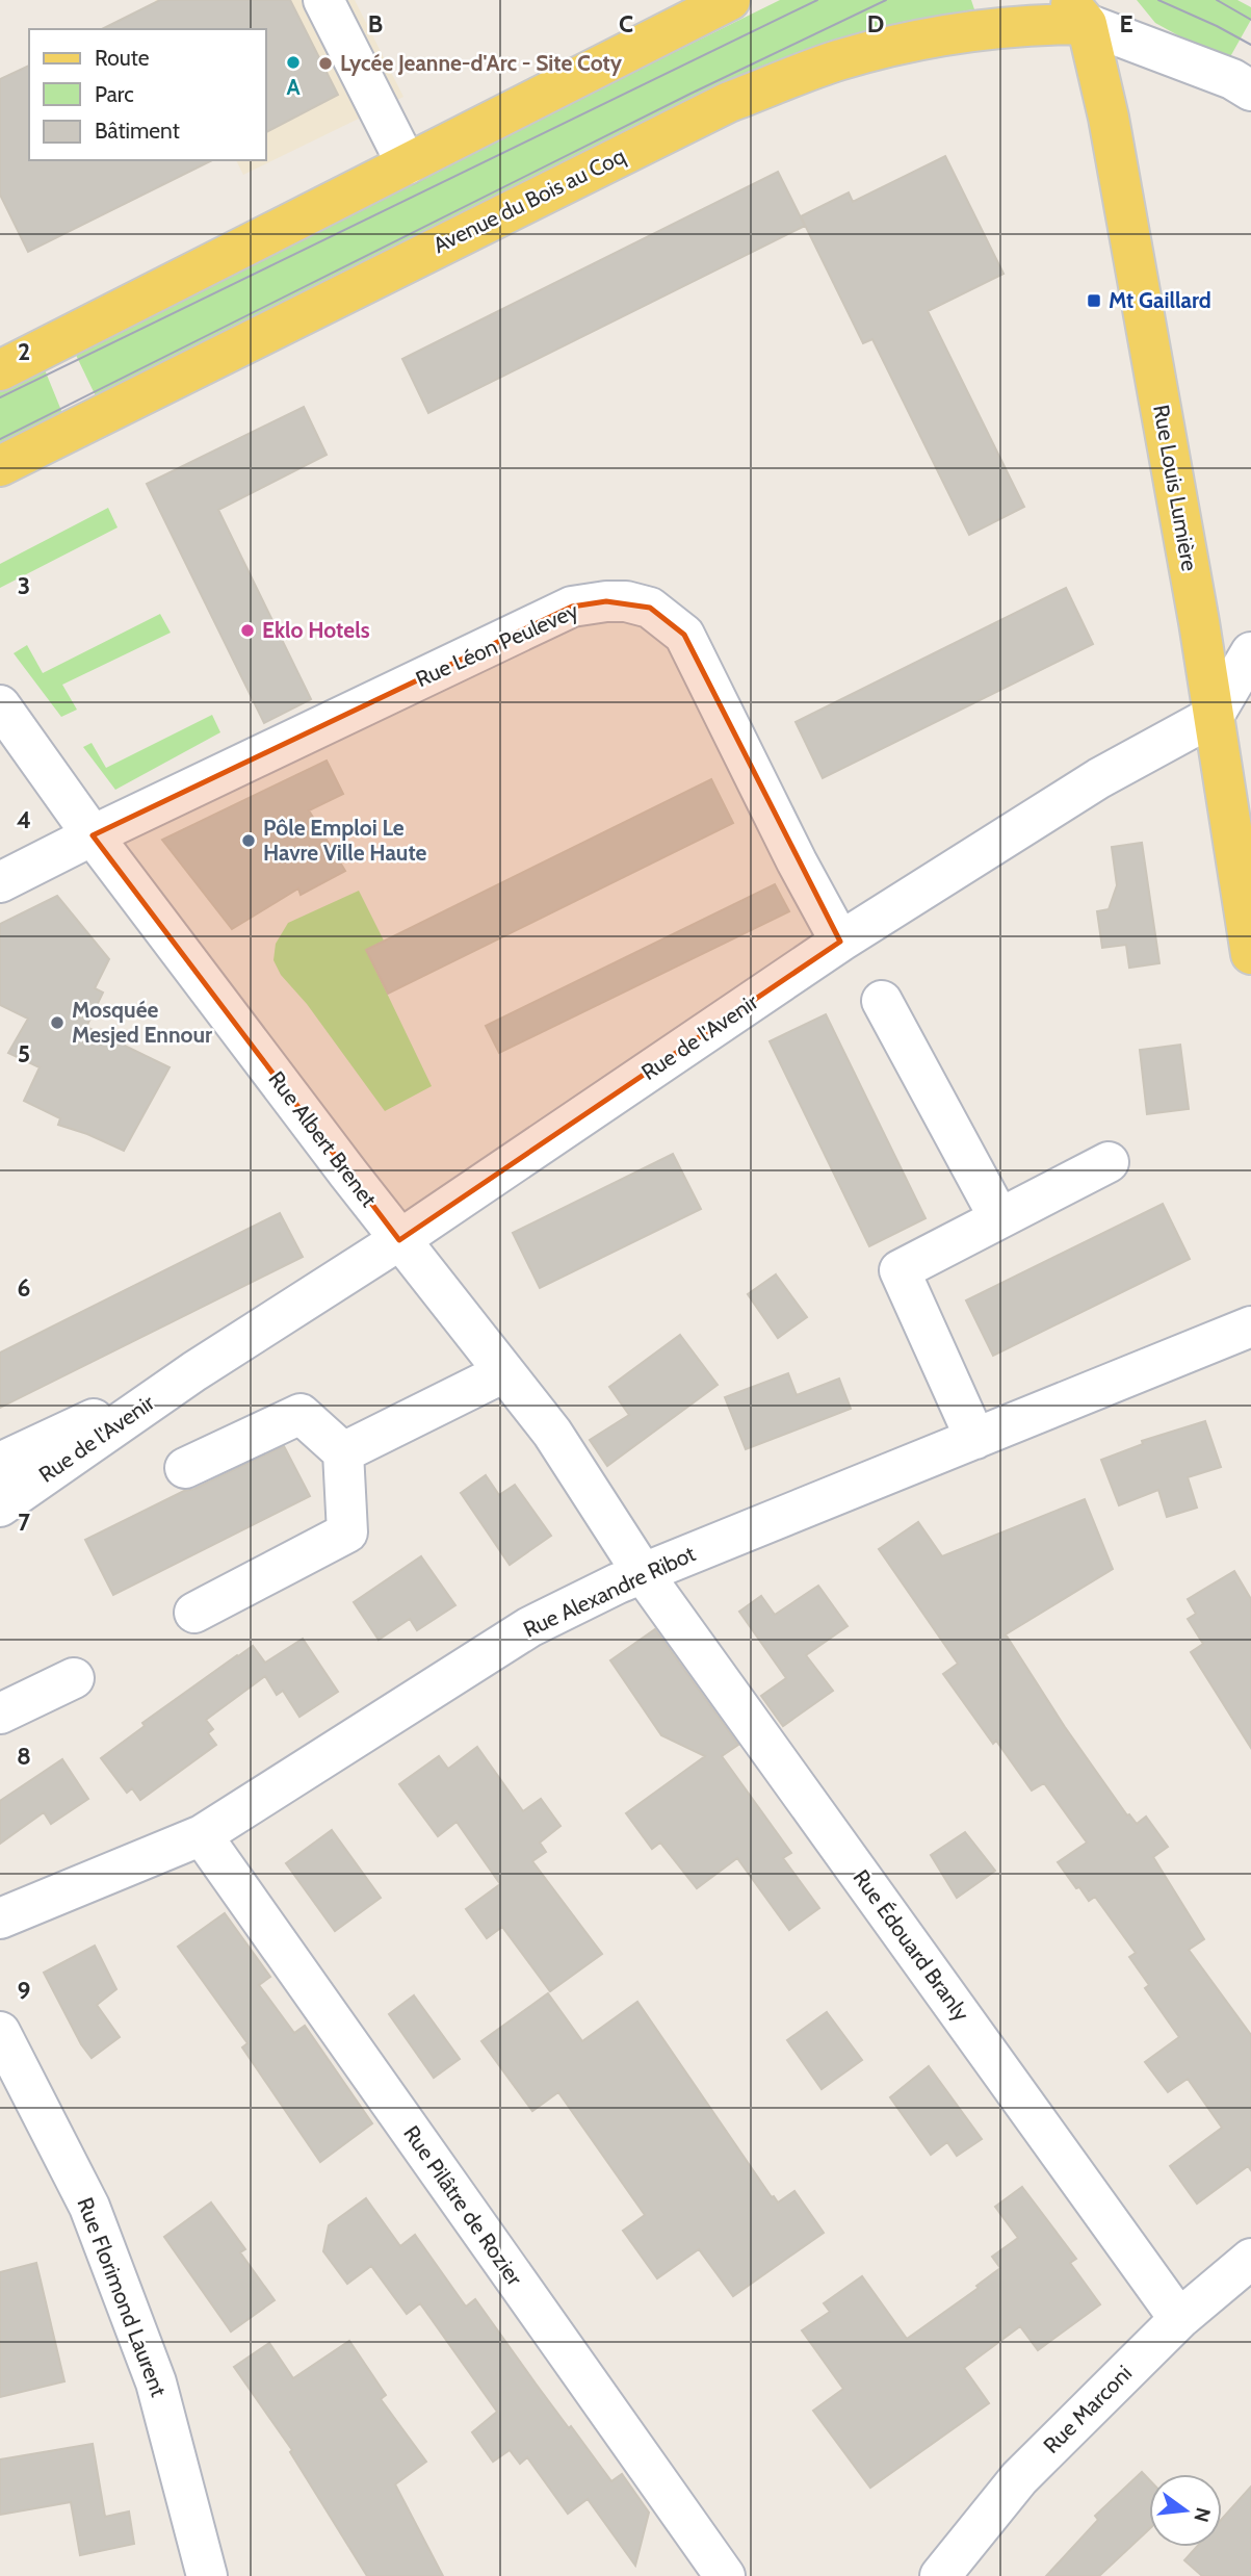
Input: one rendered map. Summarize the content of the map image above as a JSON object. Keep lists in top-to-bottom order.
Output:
{
  "streets": {
    "main road": ["Avenue du Bois au Coq", "Rue Louis Lumière"],
    "street": [
      "Rue Léon Peulevey",
      "Rue de l'Avenir",
      "Rue Albert Brenet",
      "Rue Alexandre Ribot",
      "Rue Édouard Branly",
      "Rue Pilâtre de Rozier",
      "Rue Florimond Laurent",
      "Rue Marconi"
    ]
  },
  "crossings": [
    ["Avenue du Bois au Coq", "Rue Louis Lumière"],
    ["Rue Louis Lumière", "Rue de l'Avenir"],
    ["Rue Léon Peulevey", "Rue de l'Avenir"],
    ["Rue Léon Peulevey", "Rue Albert Brenet"],
    ["Rue de l'Avenir", "Rue Albert Brenet"],
    ["Rue Albert Brenet", "Rue Alexandre Ribot"],
    ["Rue Albert Brenet", "Rue Édouard Branly"],
    ["Rue Alexandre Ribot", "Rue Édouard Branly"],
    ["Rue Alexandre Ribot", "Rue Pilâtre de Rozier"],
    ["Rue Édouard Branly", "Rue Marconi"]
  ],
  "places": {
    "other": [
      "A",
      "Lycée Jeanne-d'Arc - Site Coty",
      "Eklo Hotels",
      "Pôle Emploi Le Havre Ville Haute",
      "Mosquée Mesjed Ennour"
    ],
    "transit": ["Mt Gaillard"]
  },
  "legend": ["Route", "Parc", "Bâtiment"],
  "north": "right",
  "grid": {
    "columns": [
      "B",
      "C",
      "D",
      "E"
    ],
    "rows": [
      "2",
      "3",
      "4",
      "5",
      "6",
      "7",
      "8",
      "9"
    ]
  }
}
